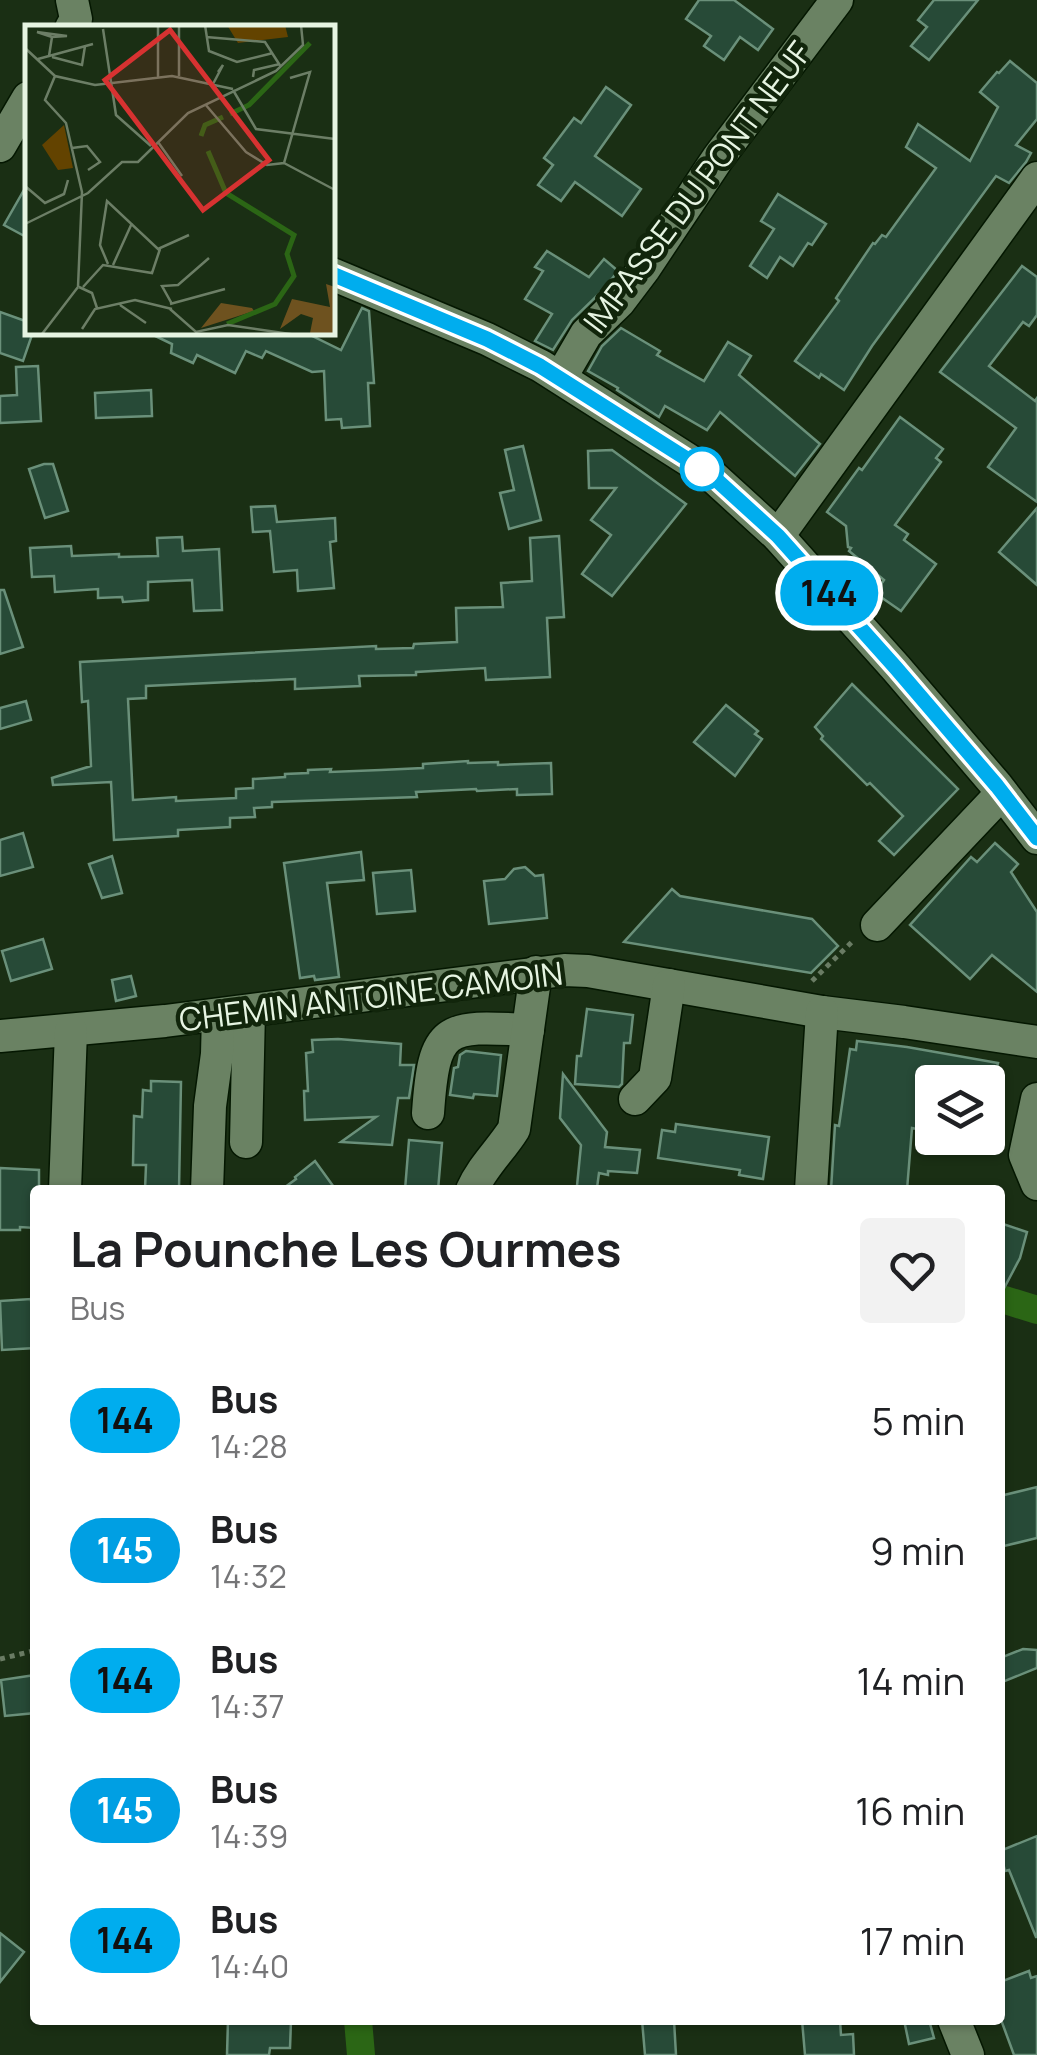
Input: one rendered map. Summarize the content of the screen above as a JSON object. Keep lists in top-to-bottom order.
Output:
{
  "streets": {
    "street": ["IMPASSE DU PONT NEUF", "CHEMIN ANTOINE CAMOIN"]
  },
  "lines": ["bus line 144"],
  "page": {
    "on_map": "144",
    "heading": ["La Pounche Les Ourmes", "Bus"],
    "list": [
      {
        "mark": "144",
        "name": "Bus",
        "note": "14:28",
        "value": "5 min"
      },
      {
        "mark": "145",
        "name": "Bus",
        "note": "14:32",
        "value": "9 min"
      },
      {
        "mark": "144",
        "name": "Bus",
        "note": "14:37",
        "value": "14 min"
      },
      {
        "mark": "145",
        "name": "Bus",
        "note": "14:39",
        "value": "16 min"
      },
      {
        "mark": "144",
        "name": "Bus",
        "note": "14:40",
        "value": "17 min"
      }
    ]
  }
}
